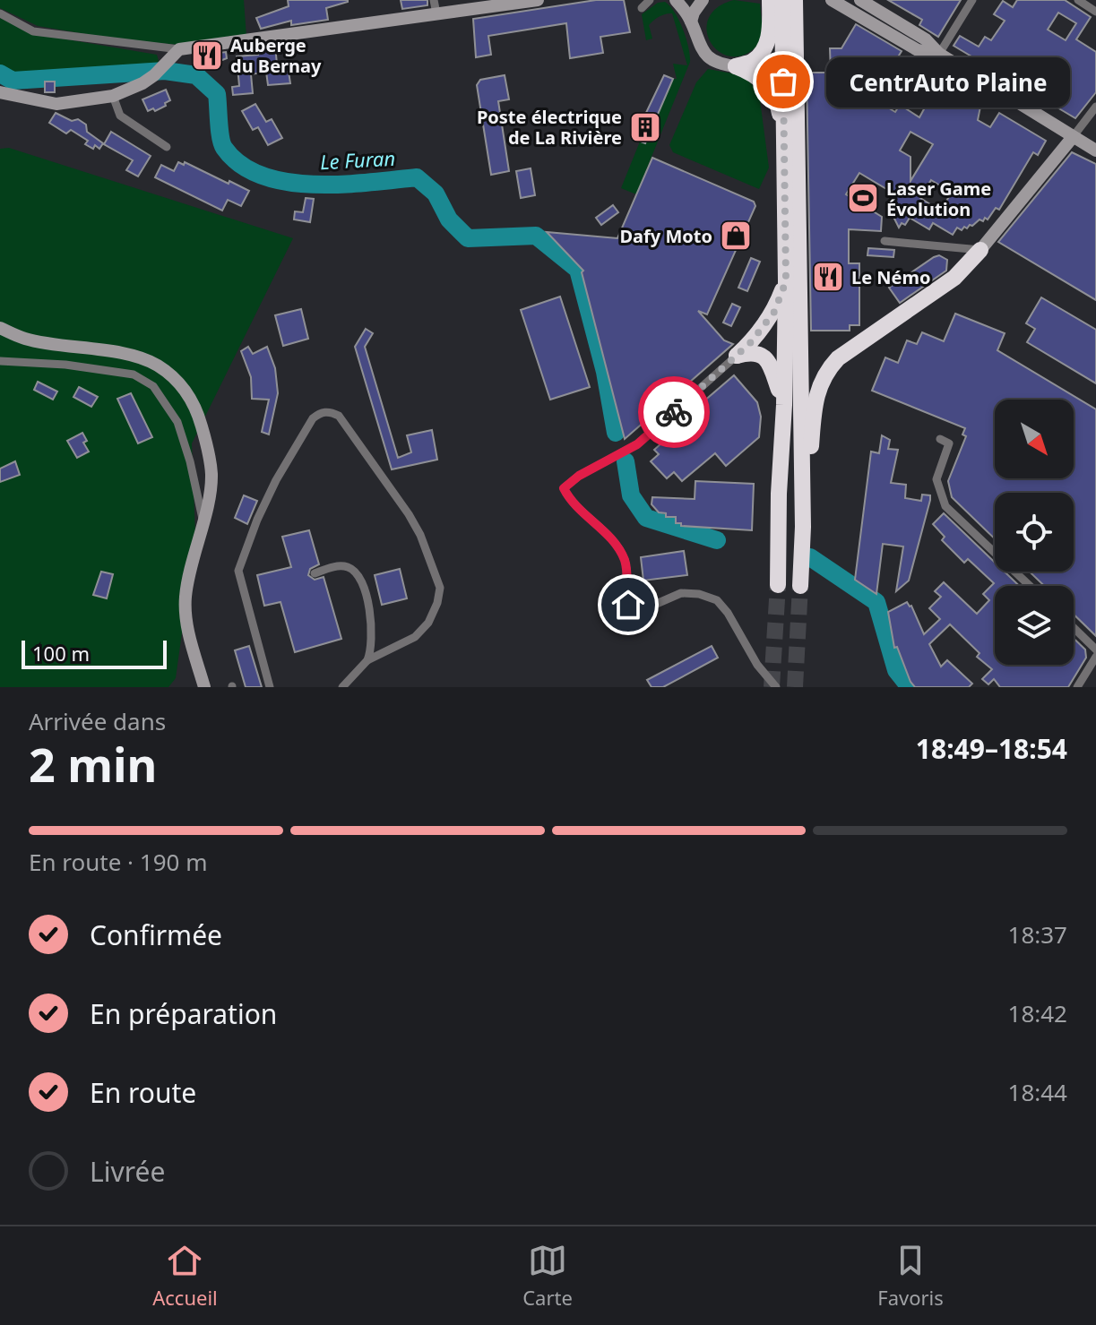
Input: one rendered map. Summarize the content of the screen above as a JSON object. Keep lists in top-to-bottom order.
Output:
{
  "water": ["Le Furan"],
  "places": {
    "restaurant": ["Auberge du Bernay", "Le Némo"],
    "other": ["CentrAuto Plaine"],
    "building": ["Poste électrique de La Rivière"],
    "sports": ["Laser Game Évolution"],
    "shop": ["Dafy Moto"]
  },
  "scale_bar": "100 m",
  "north": "bottom right",
  "page": {
    "bubble": "CentrAuto Plaine",
    "scale": "100 m",
    "heading": ["2 min", "Arrivée dans", "18:49–18:54"],
    "bar": "En route · 190 m",
    "list": [
      ["Confirmée", "18:37"],
      ["En préparation", "18:42"],
      ["En route", "18:44"],
      "Livrée"
    ],
    "tabs": ["Accueil", "Carte", "Favoris"]
  }
}
